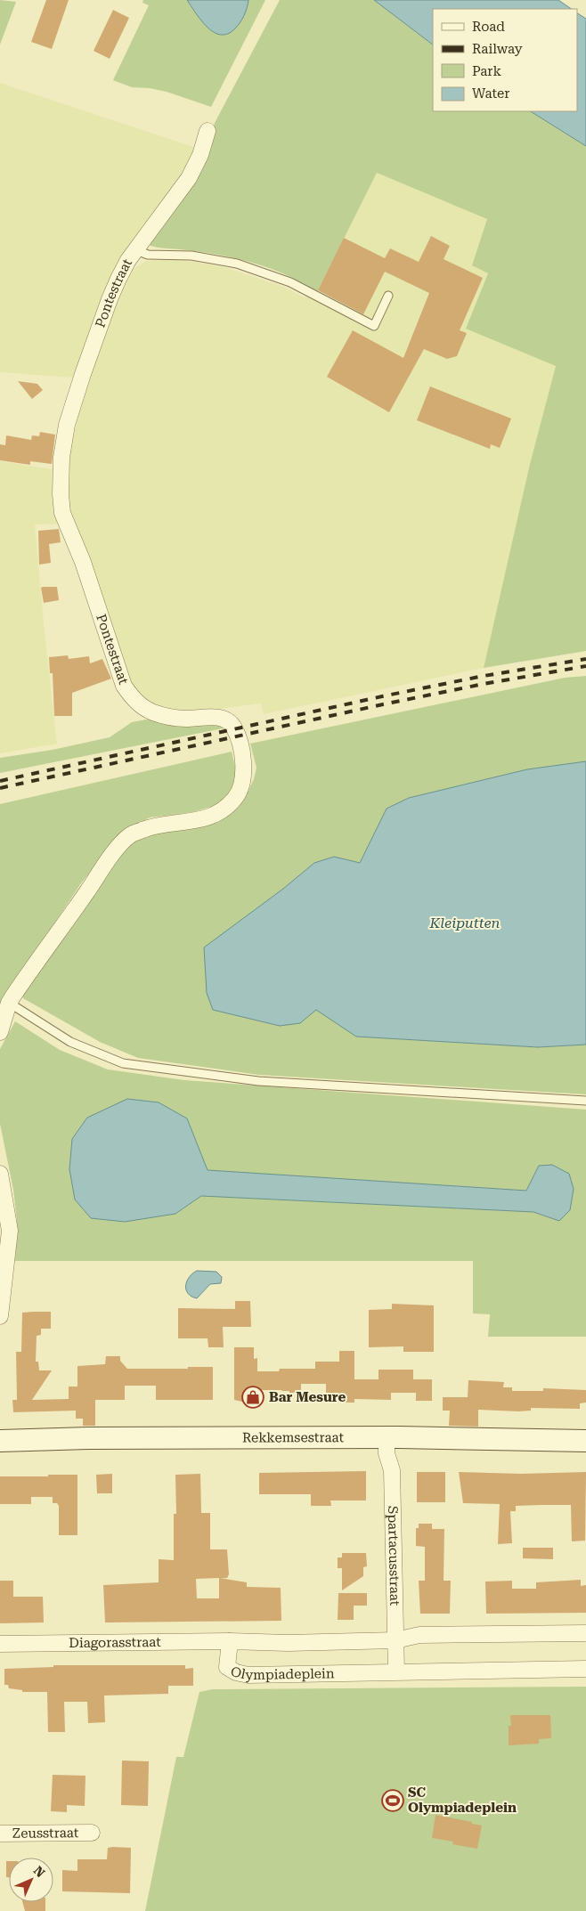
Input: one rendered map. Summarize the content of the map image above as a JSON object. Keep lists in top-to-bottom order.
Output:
{
  "streets": {
    "street": [
      "Pontestraat",
      "Rekkemsestraat",
      "Spartacusstraat",
      "Diagorasstraat",
      "Olympiadeplein",
      "Zeusstraat"
    ]
  },
  "crossings": [
    ["Rekkemsestraat", "Spartacusstraat"],
    ["Spartacusstraat", "Olympiadeplein"],
    ["Diagorasstraat", "Olympiadeplein"]
  ],
  "water": ["Kleiputten"],
  "places": {
    "shop": ["Bar Mesure"],
    "sports": ["SC Olympiadeplein"]
  },
  "legend": [
    "Road",
    "Railway",
    "Park",
    "Water"
  ],
  "north": "top right"
}
